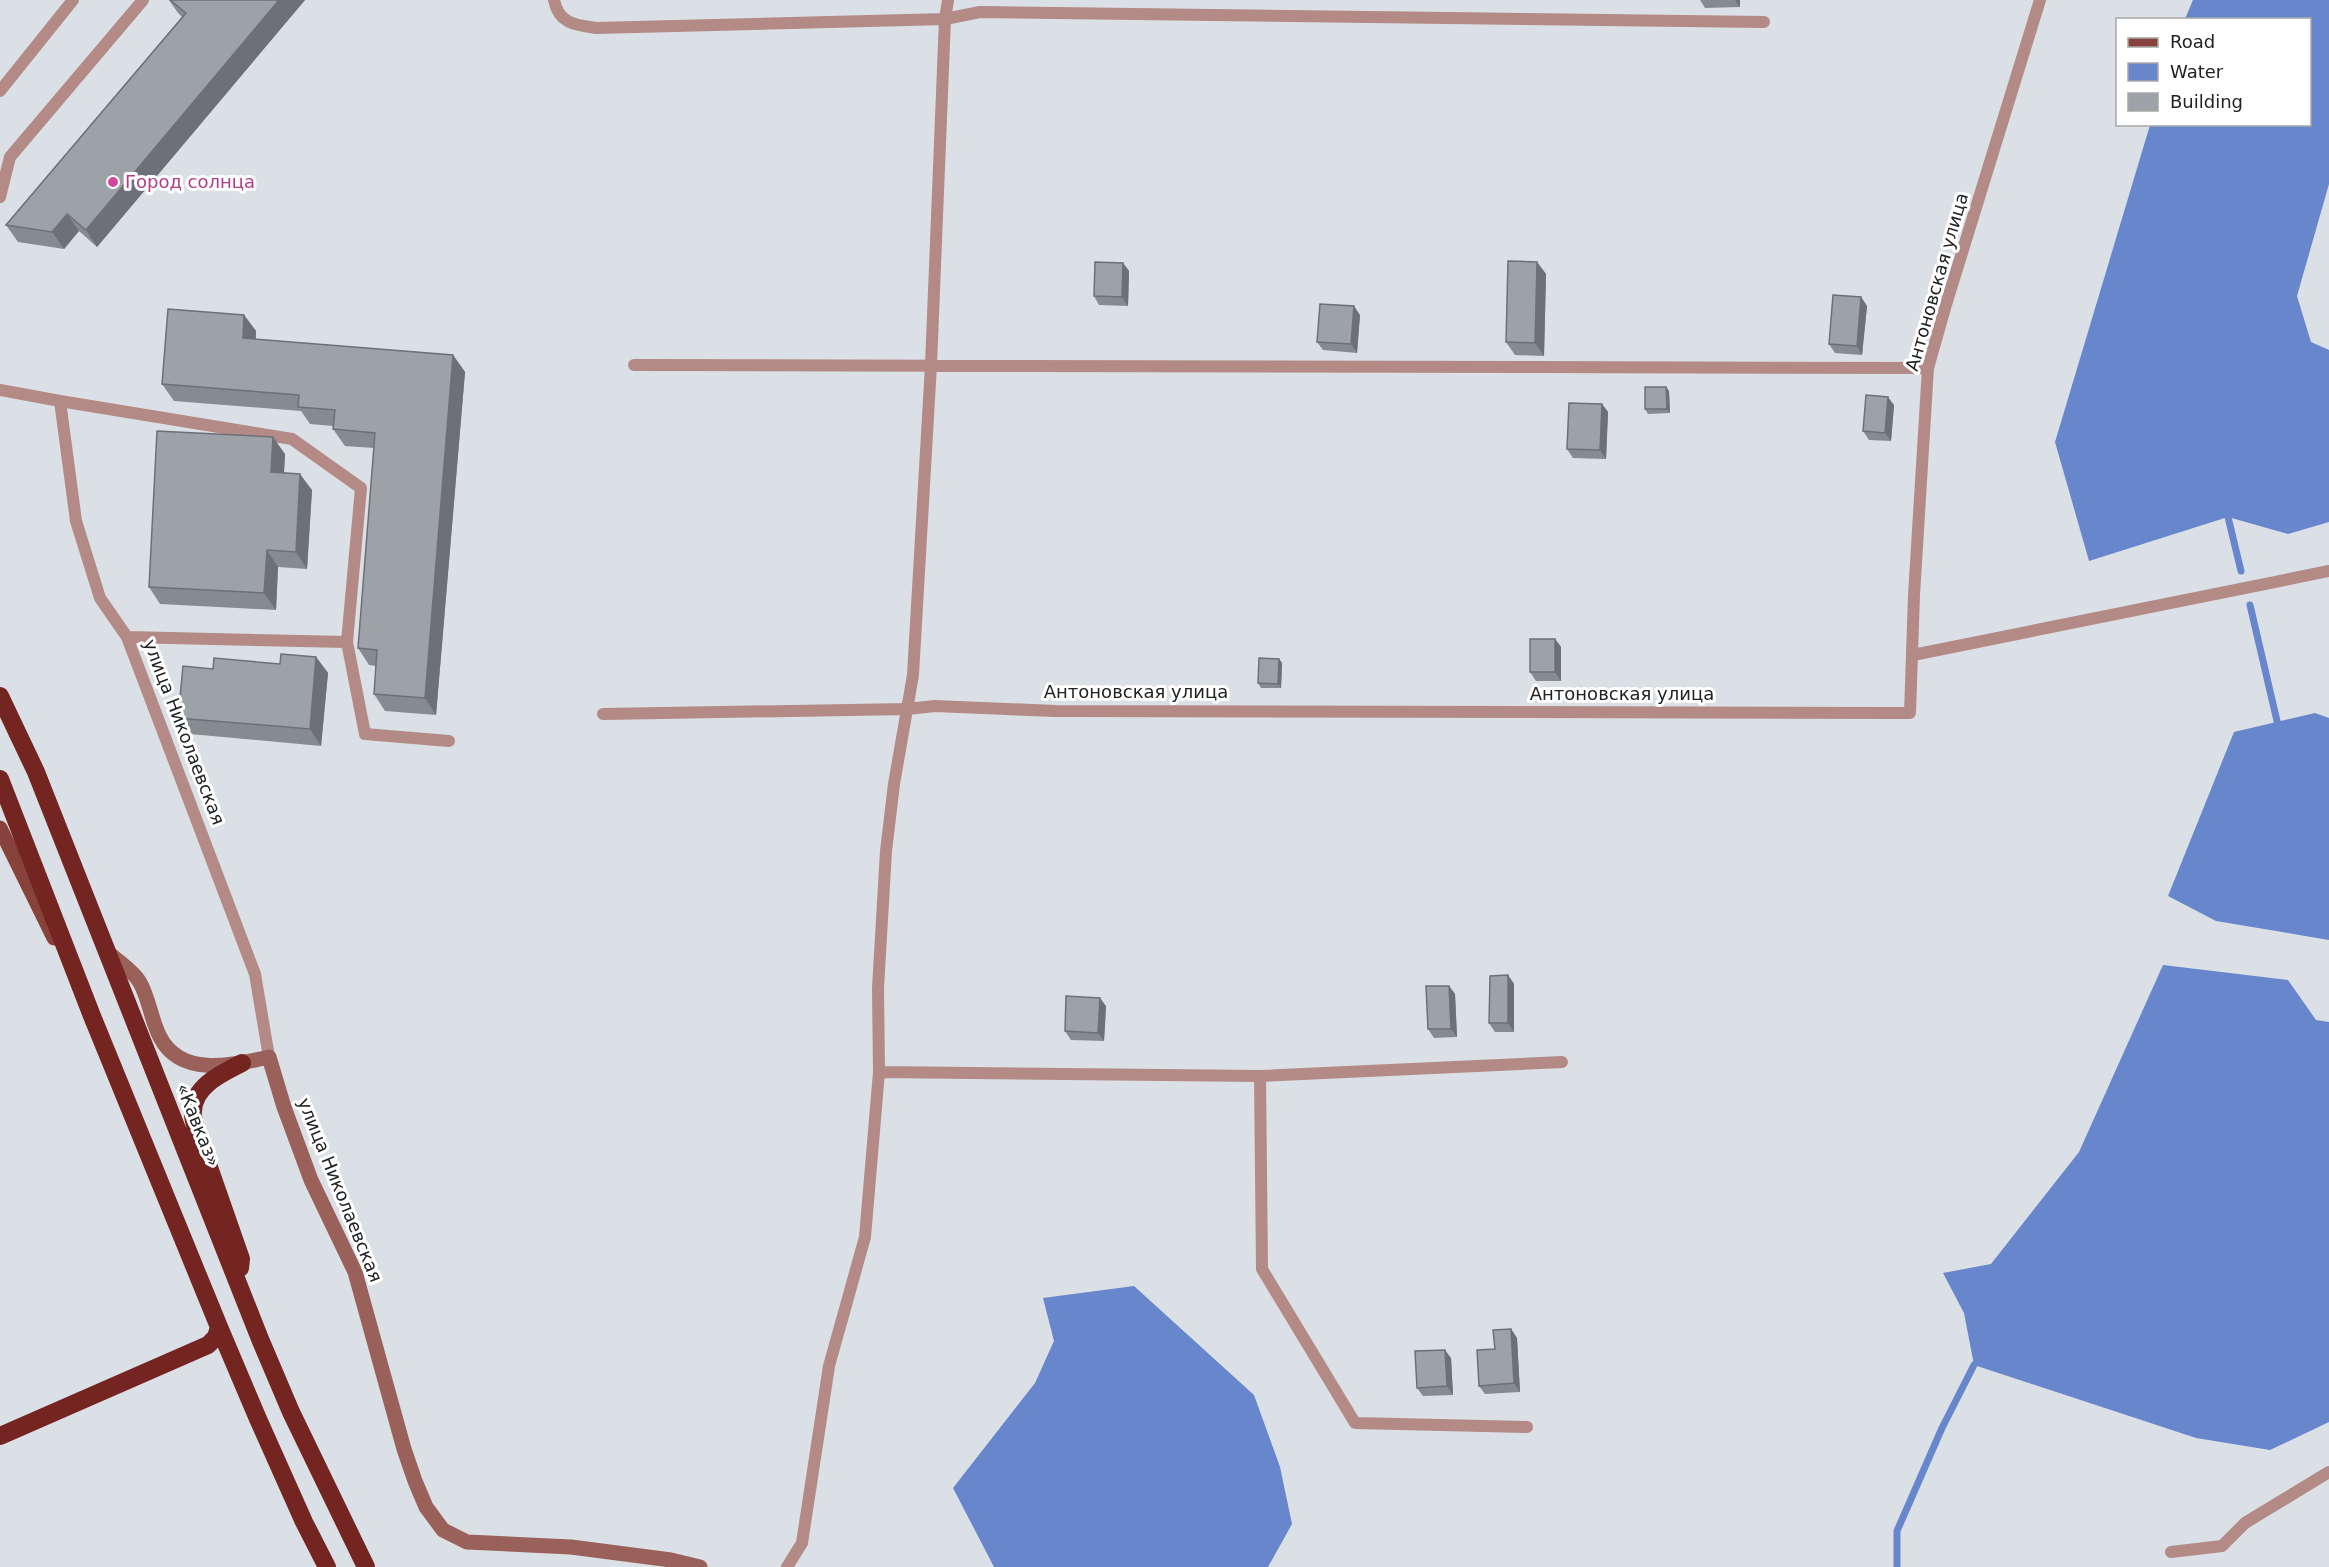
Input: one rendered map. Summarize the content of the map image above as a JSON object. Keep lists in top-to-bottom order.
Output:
{
  "streets": {
    "highway": ["«Кавказ»"],
    "street": ["улица Николаевская"],
    "lane": ["Антоновская улица"]
  },
  "places": ["Город солнца"],
  "legend": ["Road", "Water", "Building"]
}
